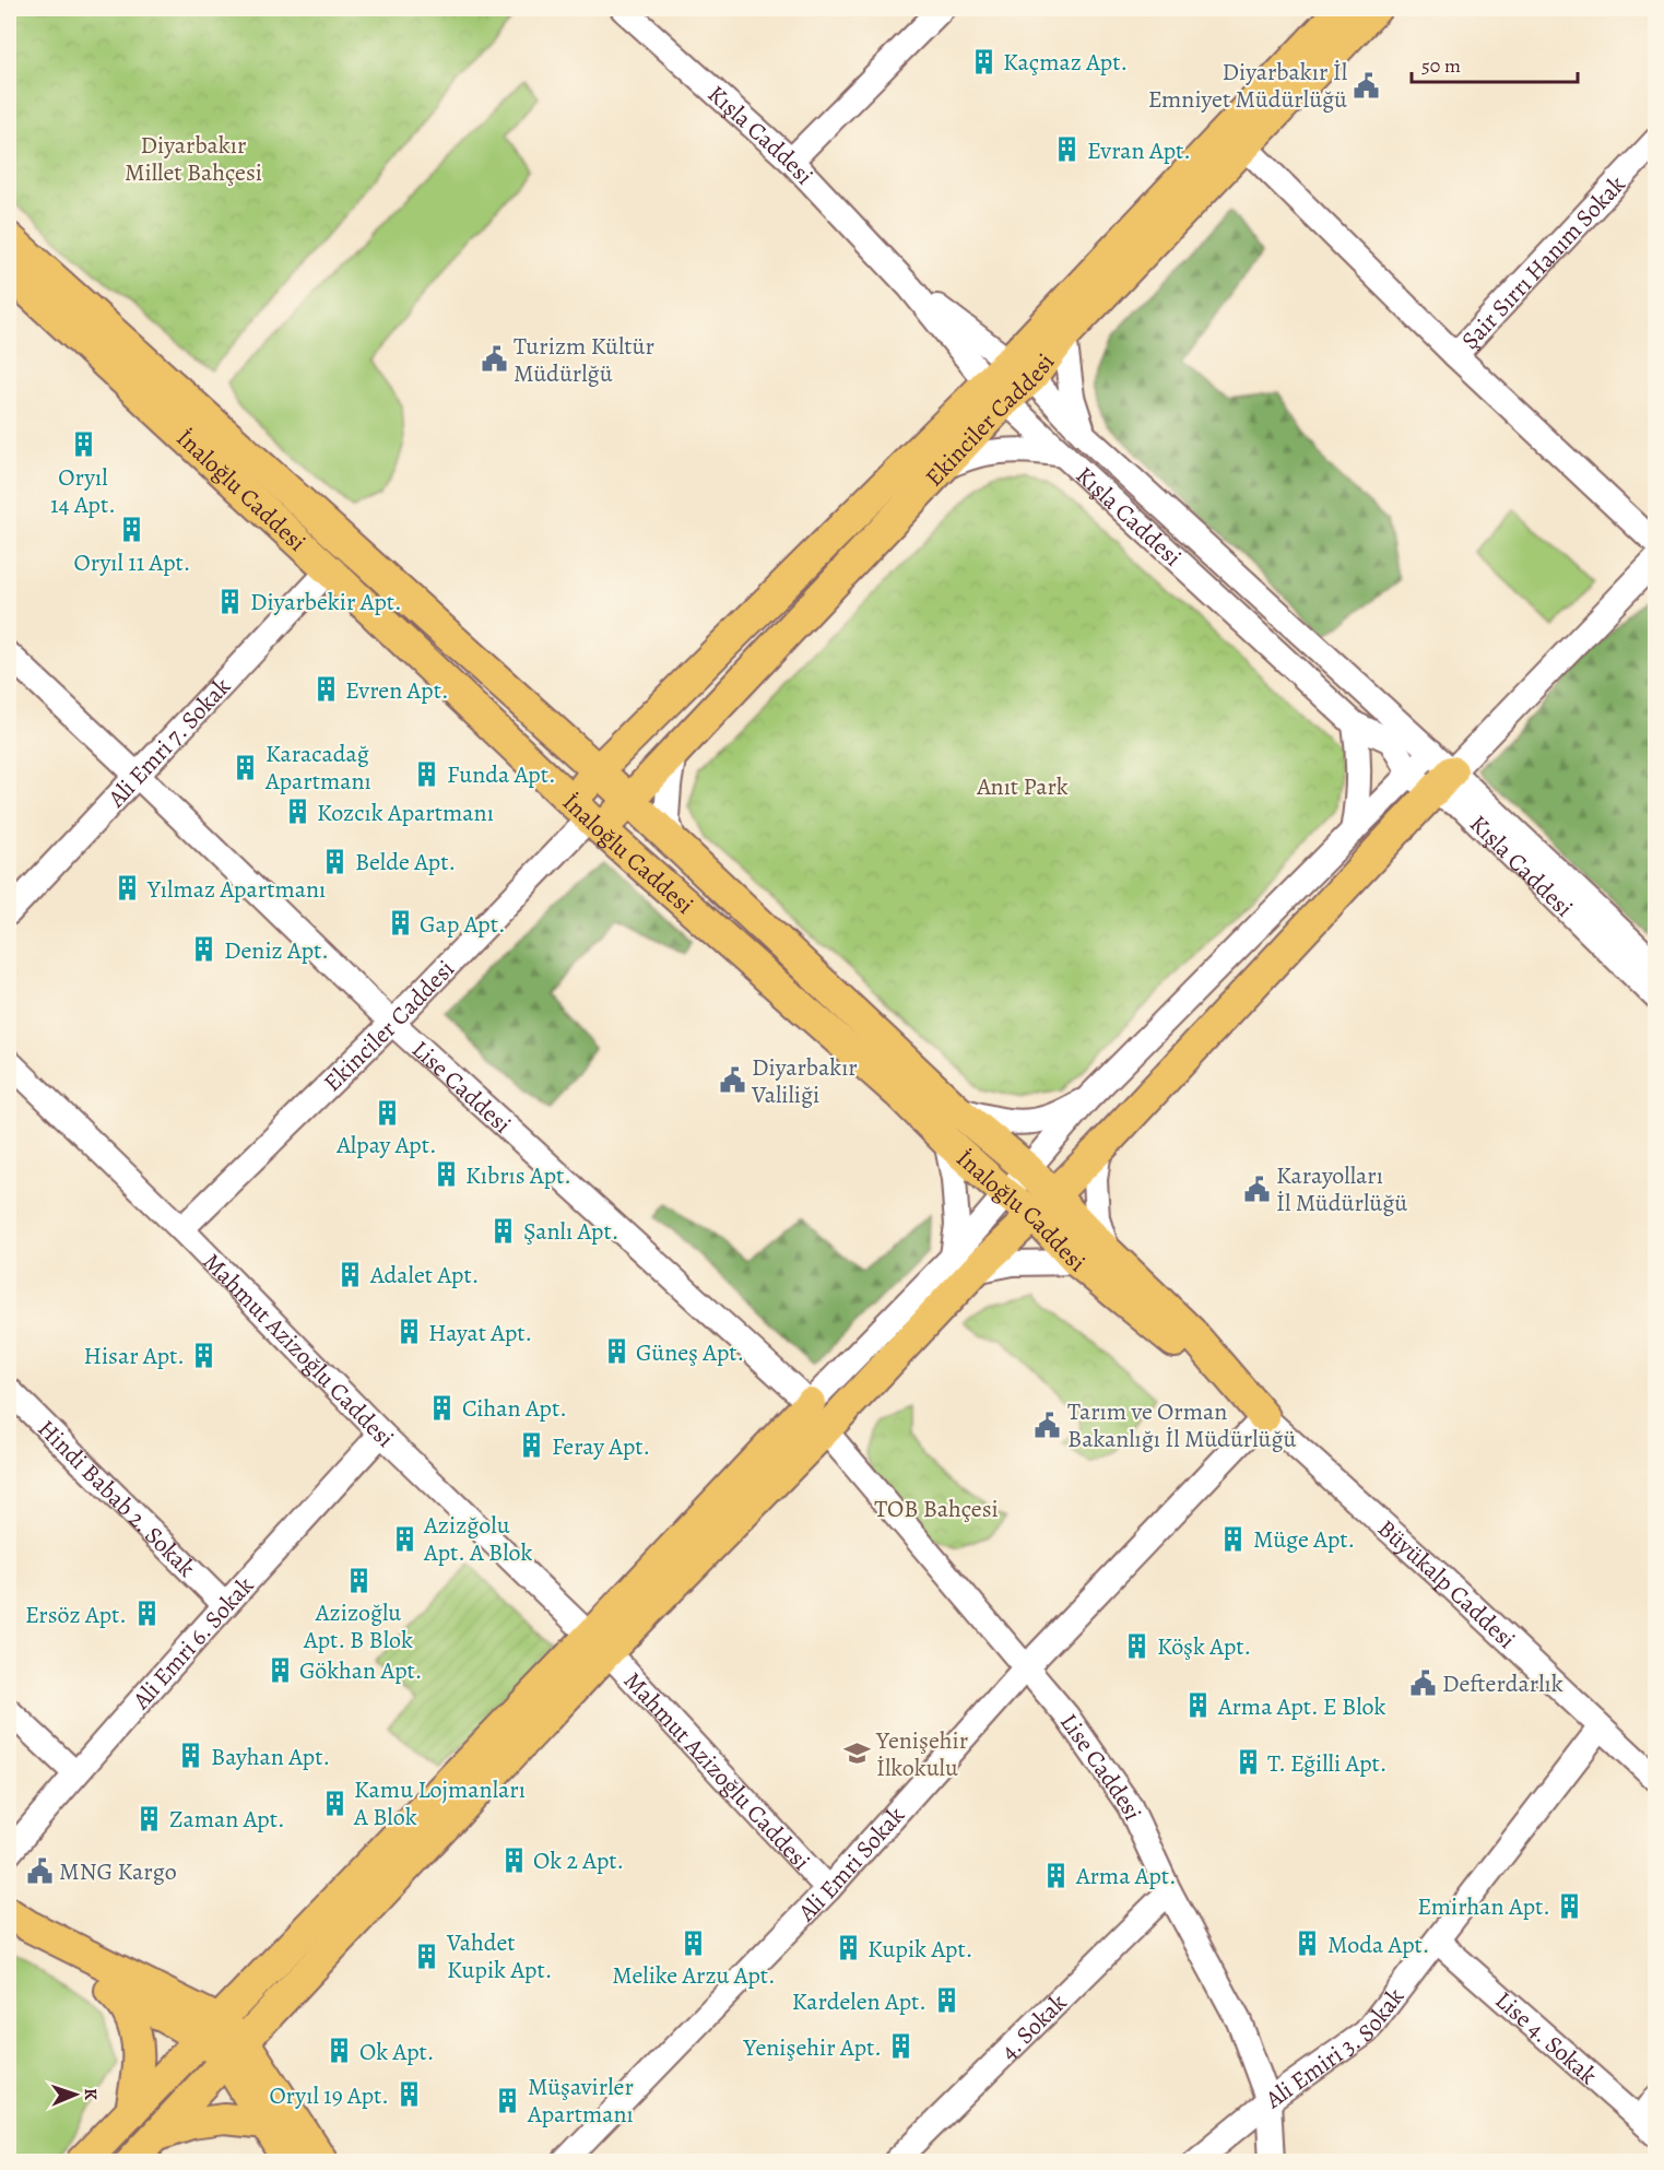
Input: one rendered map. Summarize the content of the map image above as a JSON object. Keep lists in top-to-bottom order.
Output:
{
  "streets": {
    "main road": ["Ekinciler Caddesi", "İnaloğlu Caddesi"],
    "street": [
      "Kışla Caddesi",
      "Şair Sırrı Hanım Sokak",
      "Ali Emri 7. Sokak",
      "Lise Caddesi",
      "Mahmut Azizoğlu Caddesi",
      "Hindi Babab 2. Sokak",
      "Büyükalp Caddesi",
      "Ali Emri 6. Sokak",
      "Ali Emri Sokak",
      "4. Sokak",
      "Lise 4. Sokak",
      "Ali Emiri 3. Sokak"
    ]
  },
  "crossings": [
    ["Kışla Caddesi", "Ekinciler Caddesi"],
    ["Ekinciler Caddesi", "İnaloğlu Caddesi"],
    ["Ekinciler Caddesi", "Lise Caddesi"],
    ["Ekinciler Caddesi", "Mahmut Azizoğlu Caddesi"],
    ["İnaloğlu Caddesi", "Ali Emri 7. Sokak"],
    ["İnaloğlu Caddesi", "Büyükalp Caddesi"],
    ["İnaloğlu Caddesi", "Ali Emri Sokak"],
    ["Ali Emri 7. Sokak", "Lise Caddesi"],
    ["Lise Caddesi", "Ali Emri Sokak"],
    ["Lise Caddesi", "4. Sokak"],
    ["Lise Caddesi", "Ali Emiri 3. Sokak"],
    ["Mahmut Azizoğlu Caddesi", "Ali Emri 6. Sokak"],
    ["Mahmut Azizoğlu Caddesi", "Ali Emri Sokak"],
    ["Hindi Babab 2. Sokak", "Ali Emri 6. Sokak"],
    ["Büyükalp Caddesi", "Ali Emri Sokak"],
    ["Büyükalp Caddesi", "Ali Emiri 3. Sokak"],
    ["Lise 4. Sokak", "Ali Emiri 3. Sokak"]
  ],
  "parks": ["Diyarbakır Millet Bahçesi", "Anıt Park", "TOB Bahçesi"],
  "places": {
    "building": [
      "Kaçmaz Apt.",
      "Evran Apt.",
      "Oryıl 14 Apt.",
      "Oryıl 11 Apt.",
      "Diyarbekir Apt.",
      "Evren Apt.",
      "Karacadağ Apartmanı",
      "Funda Apt.",
      "Kozcık Apartmanı",
      "Belde Apt.",
      "Yılmaz Apartmanı",
      "Gap Apt.",
      "Deniz Apt.",
      "Alpay Apt.",
      "Kıbrıs Apt.",
      "Şanlı Apt.",
      "Adalet Apt.",
      "Hayat Apt.",
      "Güneş Apt.",
      "Hisar Apt.",
      "Cihan Apt.",
      "Feray Apt.",
      "Azizğolu Apt. A Blok",
      "Müge Apt.",
      "Azizoğlu Apt. B Blok",
      "Ersöz Apt.",
      "Köşk Apt.",
      "Gökhan Apt.",
      "Arma Apt. E Blok",
      "Bayhan Apt.",
      "T. Eğilli Apt.",
      "Kamu Lojmanları A Blok",
      "Zaman Apt.",
      "Ok 2 Apt.",
      "Arma Apt.",
      "Emirhan Apt.",
      "Melike Arzu Apt.",
      "Moda Apt.",
      "Kupik Apt.",
      "Vahdet Kupik Apt.",
      "Kardelen Apt.",
      "Yenişehir Apt.",
      "Ok Apt.",
      "Oryıl 19 Apt.",
      "Müşavirler Apartmanı"
    ],
    "public building": [
      "Diyarbakır İl Emniyet Müdürlüğü",
      "Turizm Kültür Müdürlğü",
      "Diyarbakır Valiliği",
      "Karayolları İl Müdürlüğü",
      "Tarım ve Orman Bakanlığı İl Müdürlüğü",
      "Defterdarlık",
      "MNG Kargo"
    ],
    "school or university": ["Yenişehir İlkokulu"]
  },
  "scale_bar": "50 m",
  "north": "right"
}
